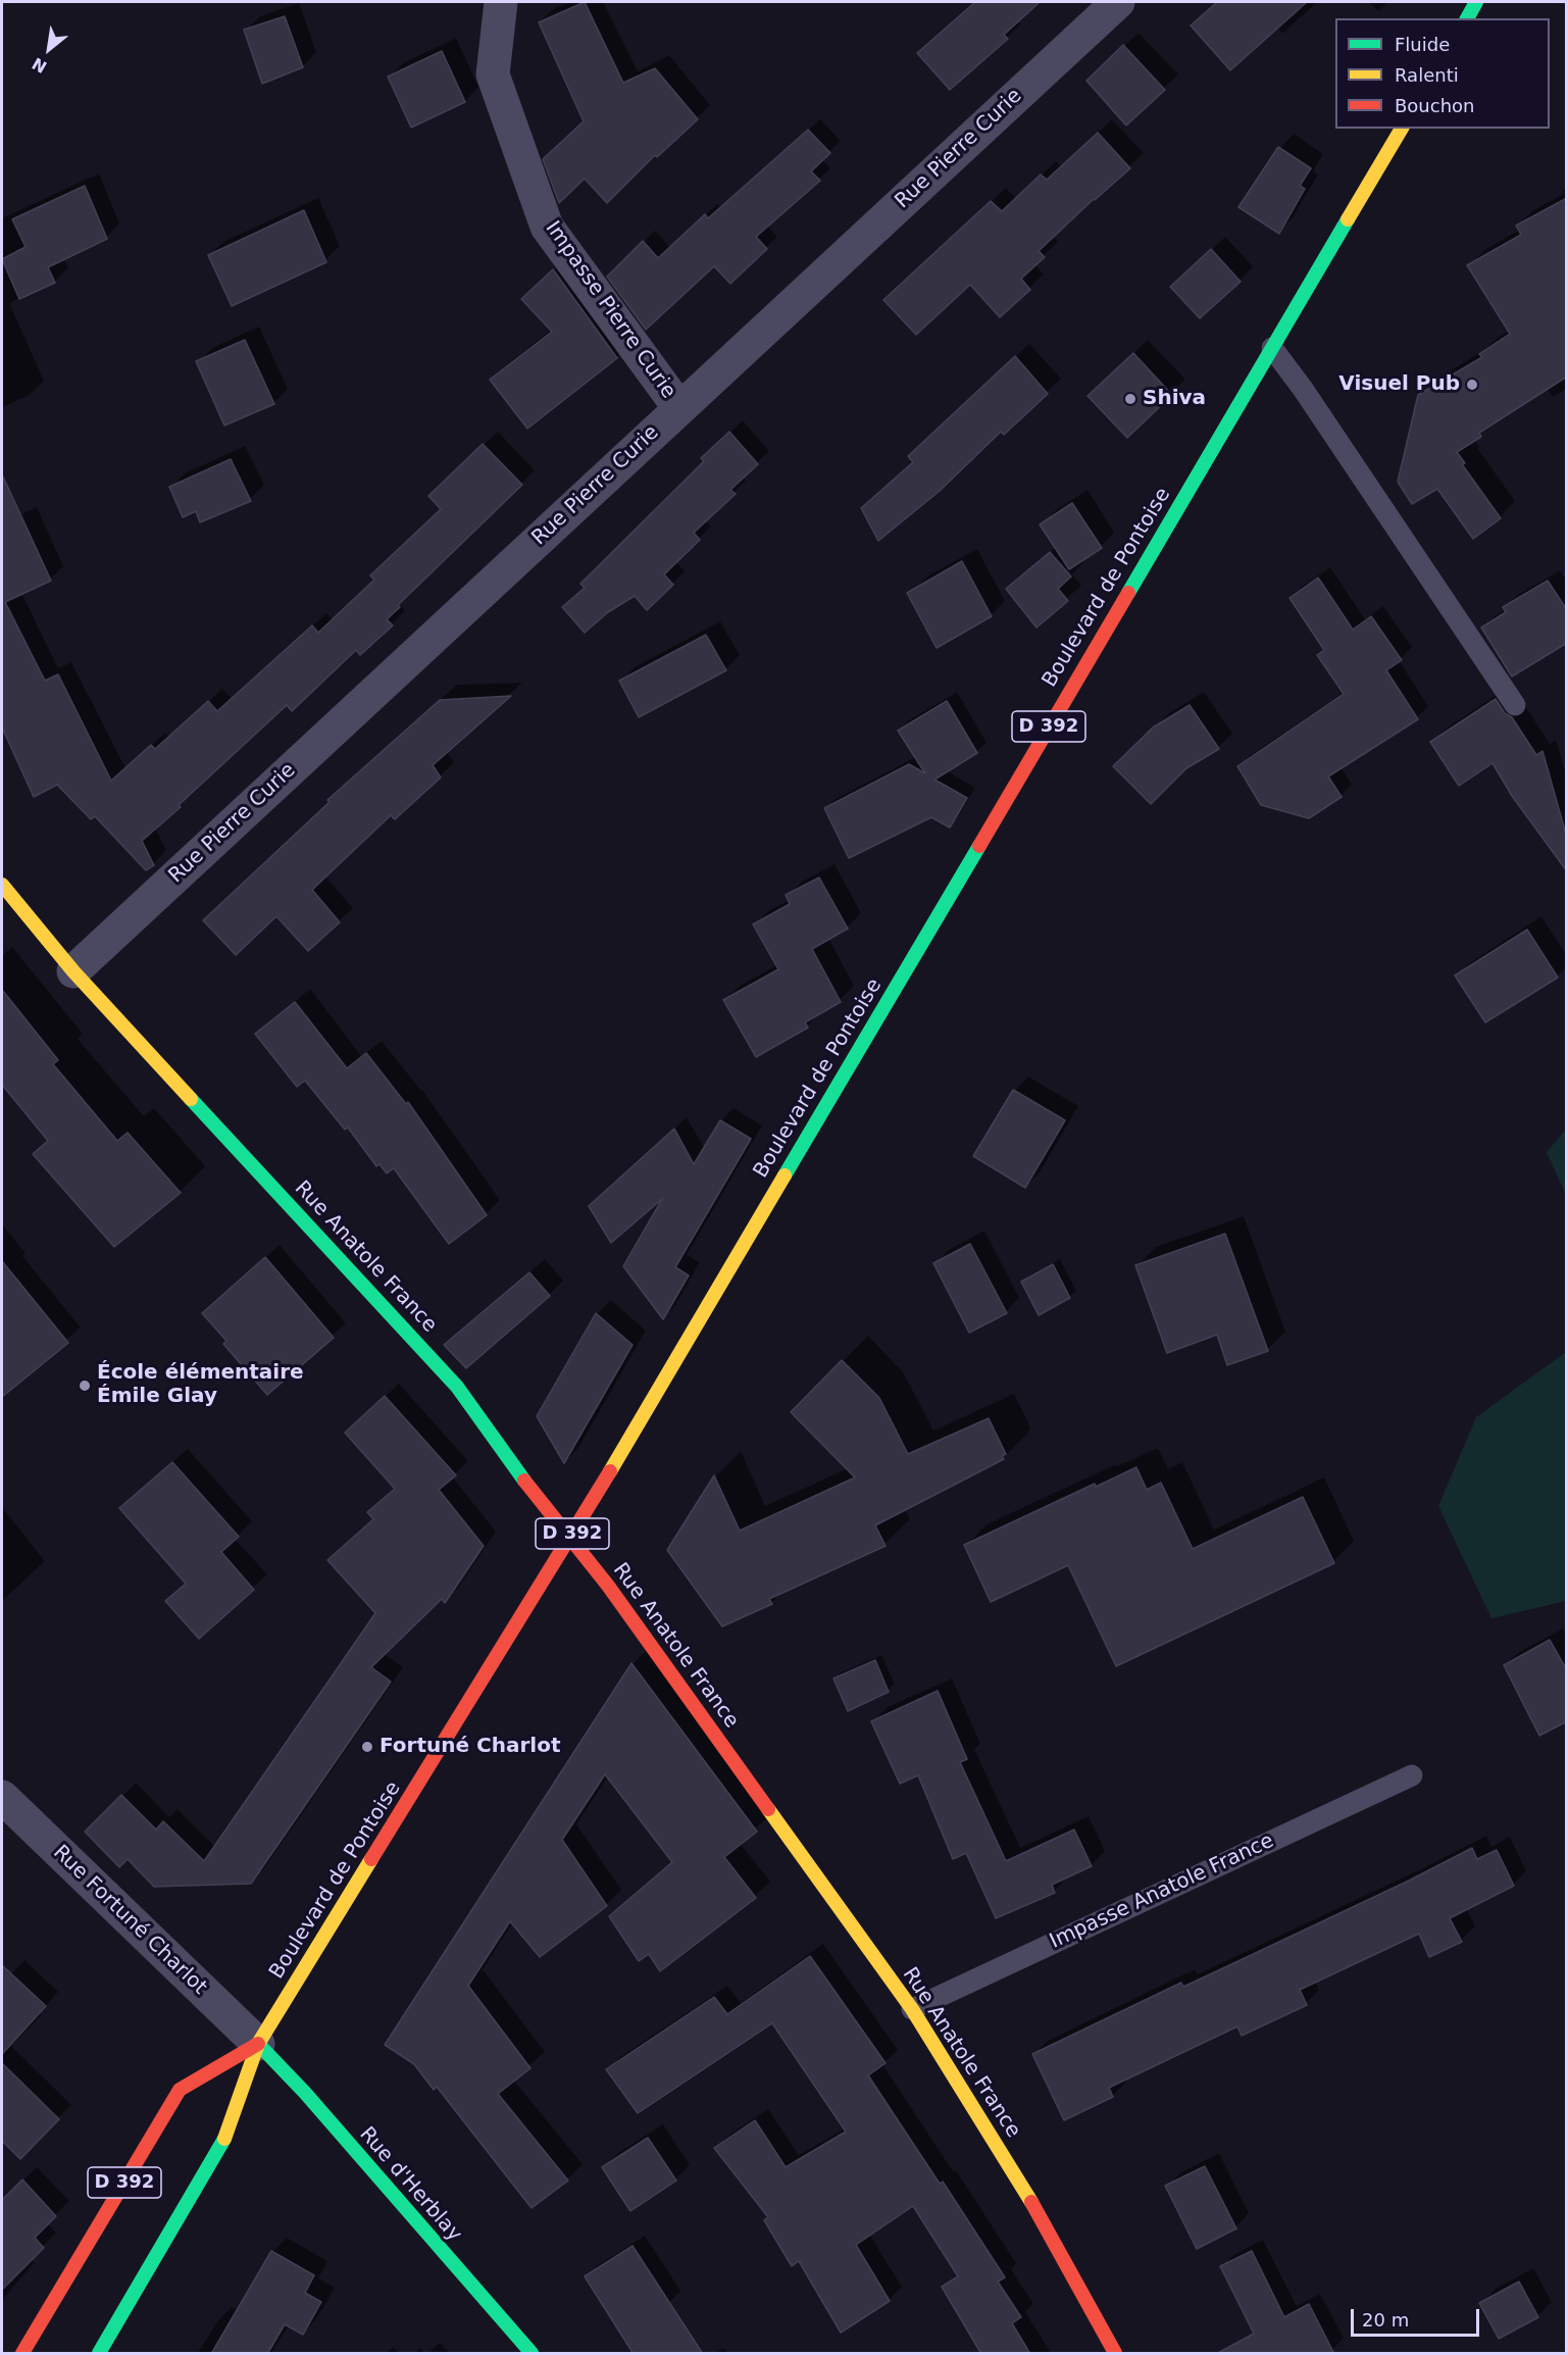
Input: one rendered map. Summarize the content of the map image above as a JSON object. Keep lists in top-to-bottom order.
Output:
{
  "streets": {
    "main road": [
      "Boulevard de Pontoise",
      "D 392",
      "Rue Anatole France",
      "Rue d'Herblay"
    ],
    "street": ["Rue Pierre Curie", "Impasse Pierre Curie", "Rue Fortuné Charlot"],
    "lane": ["Impasse Anatole France"]
  },
  "crossings": [
    ["Rue Pierre Curie", "Impasse Pierre Curie"],
    ["Rue Pierre Curie", "Rue Anatole France"],
    ["Boulevard de Pontoise", "Rue Anatole France"],
    ["Boulevard de Pontoise", "Rue Fortuné Charlot"],
    ["Boulevard de Pontoise", "Rue d'Herblay"],
    ["Rue Anatole France", "Impasse Anatole France"],
    ["Rue Fortuné Charlot", "Rue d'Herblay"]
  ],
  "places": [
    "Visuel Pub",
    "Shiva",
    "École élémentaire Émile Glay",
    "Fortuné Charlot"
  ],
  "legend": ["Fluide", "Ralenti", "Bouchon"],
  "scale_bar": "20 m",
  "north": "bottom left"
}
